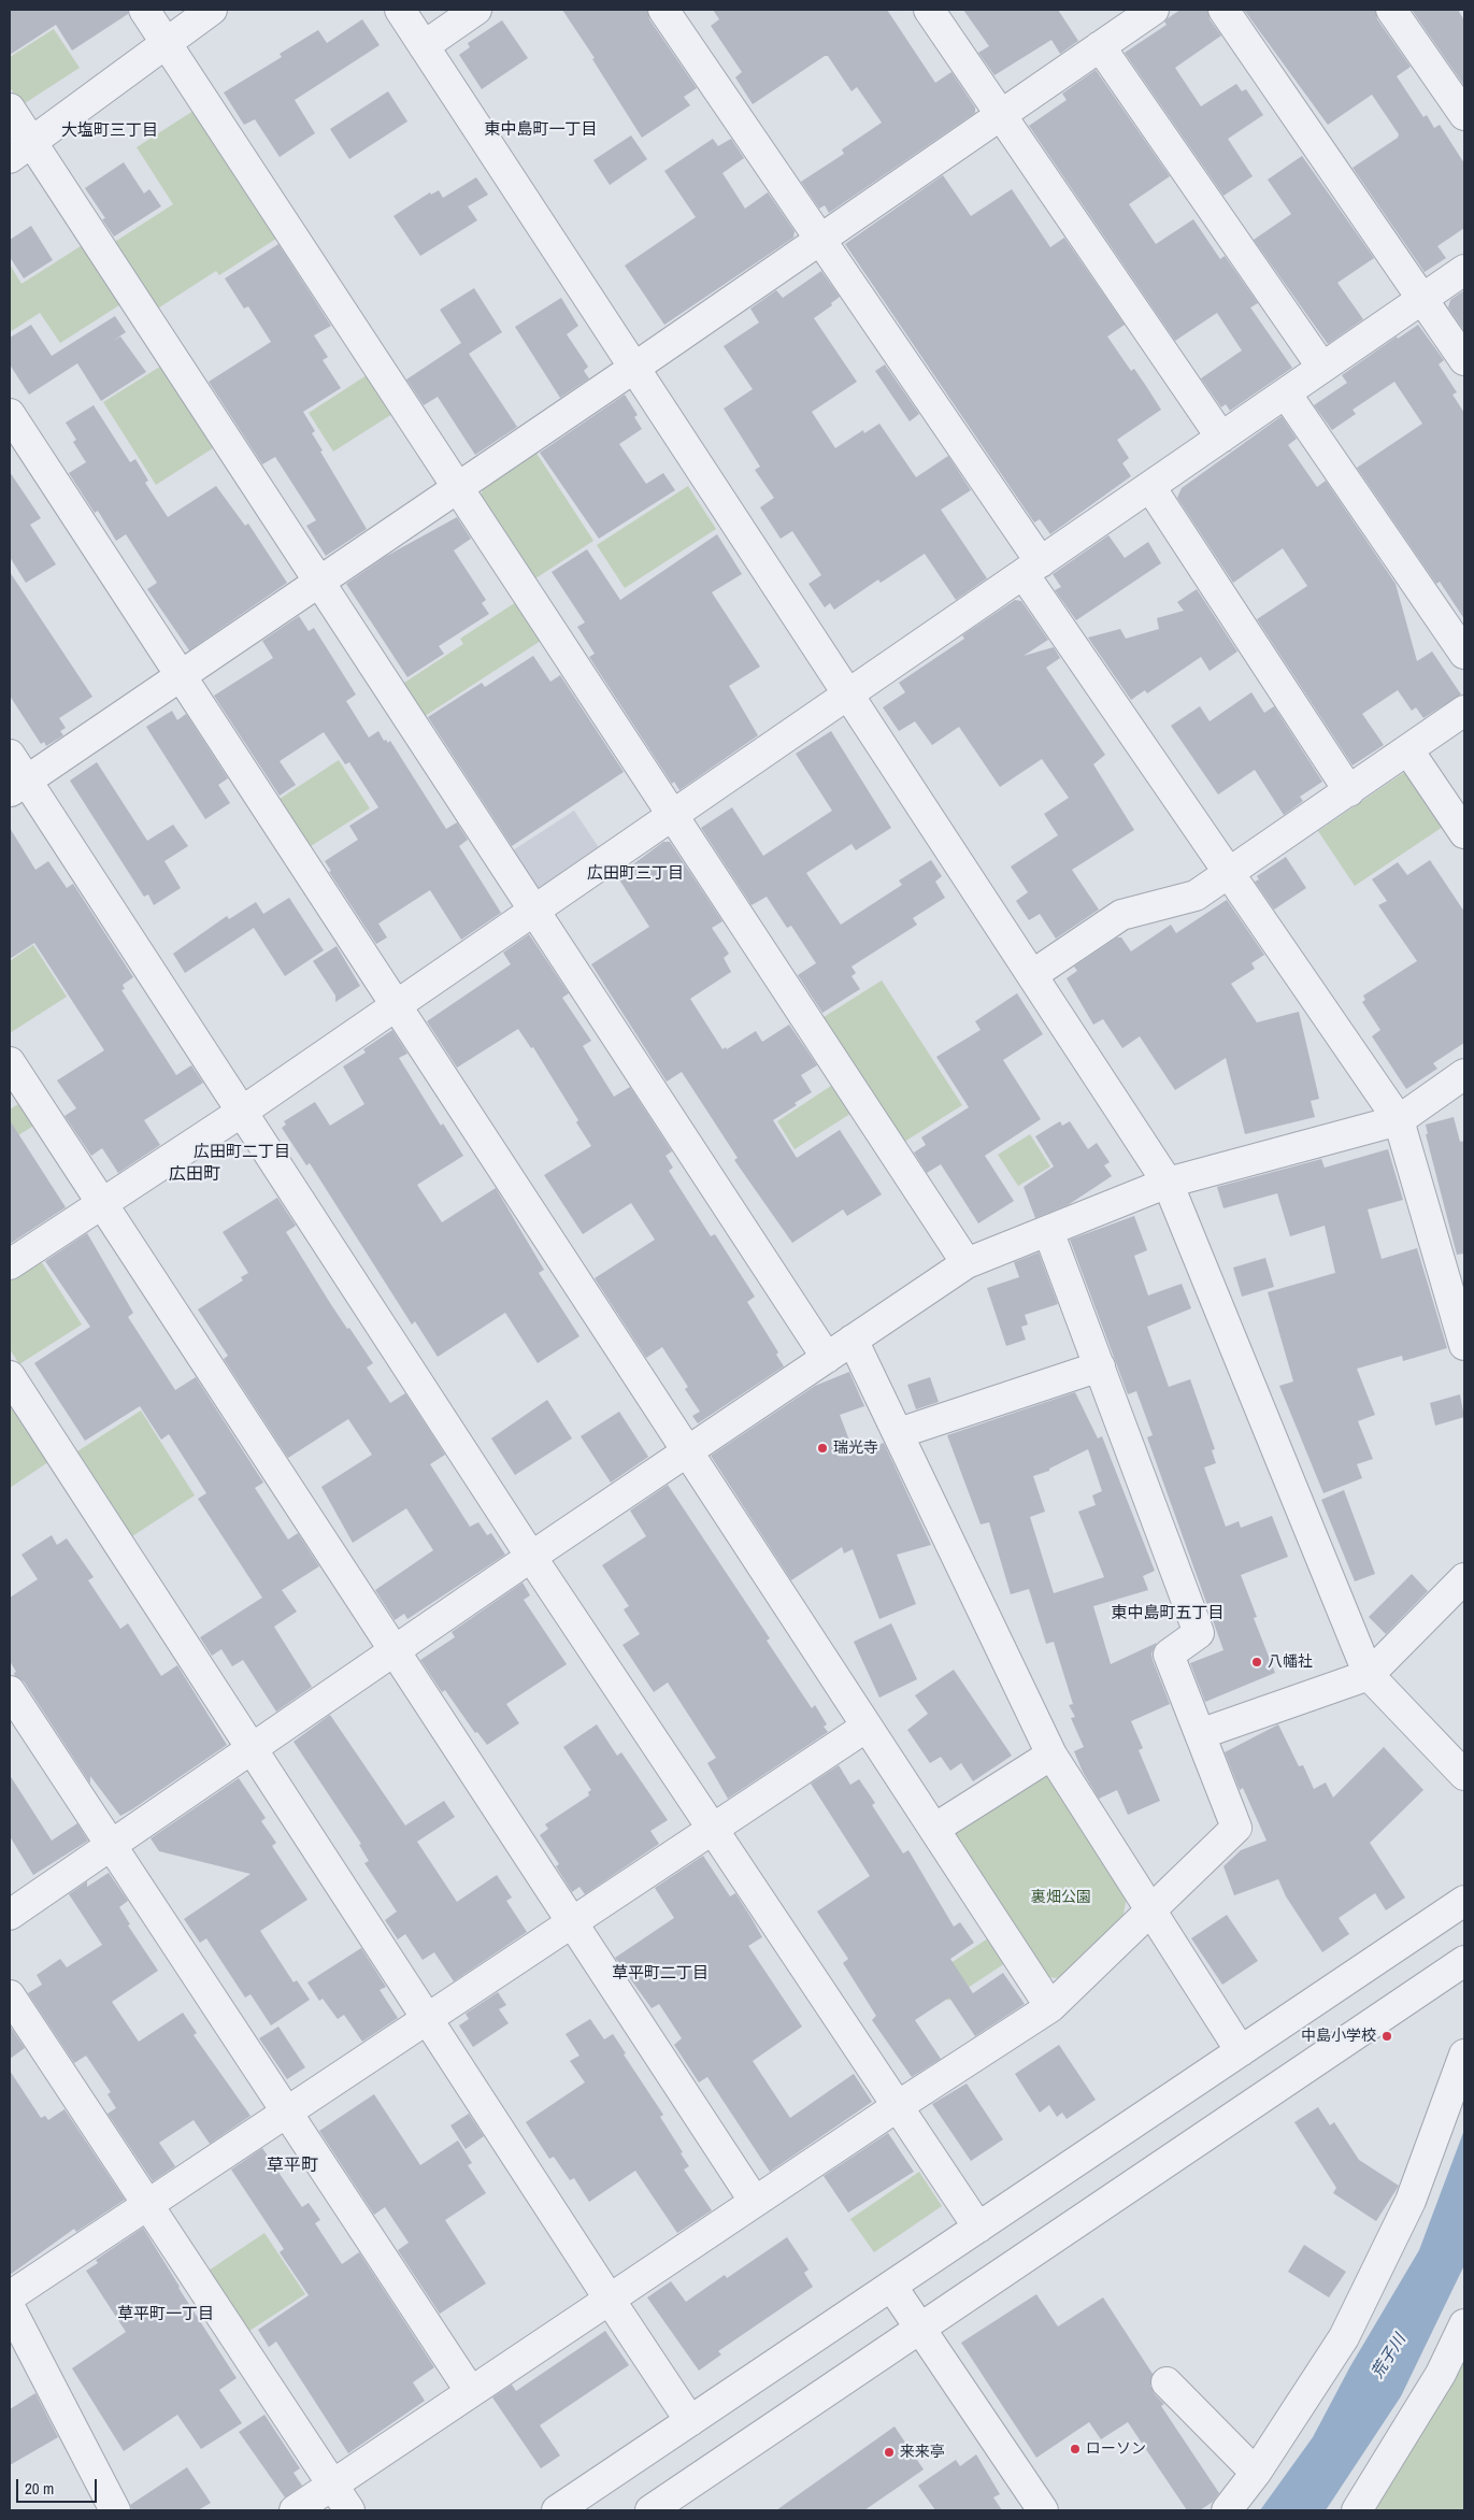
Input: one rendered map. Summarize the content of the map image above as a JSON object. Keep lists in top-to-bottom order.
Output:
{
  "districts": [
    "東中島町一丁目",
    "大塩町三丁目",
    "広田町三丁目",
    "広田町二丁目",
    "広田町",
    "東中島町五丁目",
    "草平町二丁目",
    "草平町",
    "草平町一丁目"
  ],
  "water": ["荒子川"],
  "parks": ["裏畑公園"],
  "places": [
    "瑞光寺",
    "八幡社",
    "中島小学校",
    "ローソン",
    "来来亭"
  ],
  "scale_bar": "20 m"
}
